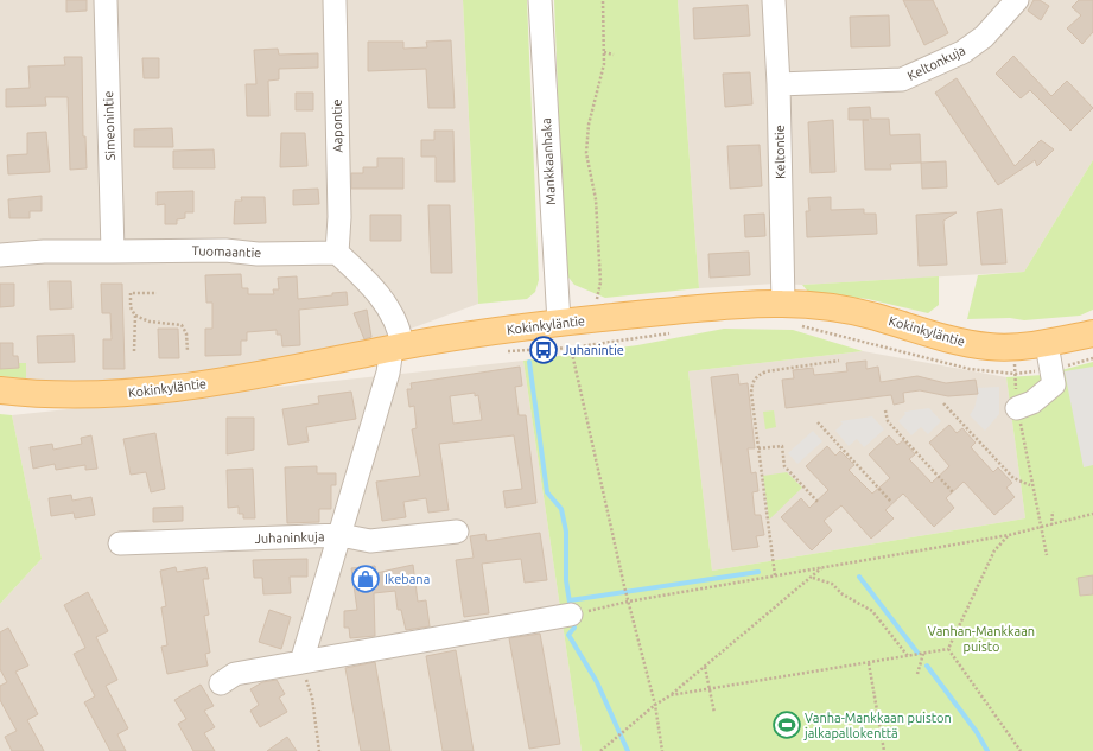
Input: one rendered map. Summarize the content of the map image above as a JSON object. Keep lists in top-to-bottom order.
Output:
{
  "streets": {
    "main road": ["Kokinkyläntie"],
    "street": [
      "Keltonkuja",
      "Simeonintie",
      "Aapontie",
      "Keltontie",
      "Mankkaanhaka",
      "Tuomaantie",
      "Juhaninkuja"
    ]
  },
  "crossings": [
    ["Keltonkuja", "Keltontie"],
    ["Simeonintie", "Tuomaantie"],
    ["Aapontie", "Tuomaantie"],
    ["Keltontie", "Kokinkyläntie"],
    ["Mankkaanhaka", "Kokinkyläntie"]
  ],
  "parks": ["Vanhan-Mankkaan puisto"],
  "places": {
    "bus stop": ["Juhanintie"],
    "shop": ["Ikebana"],
    "sports": ["Vanha-Mankkaan puiston jalkapallokenttä"]
  }
}
